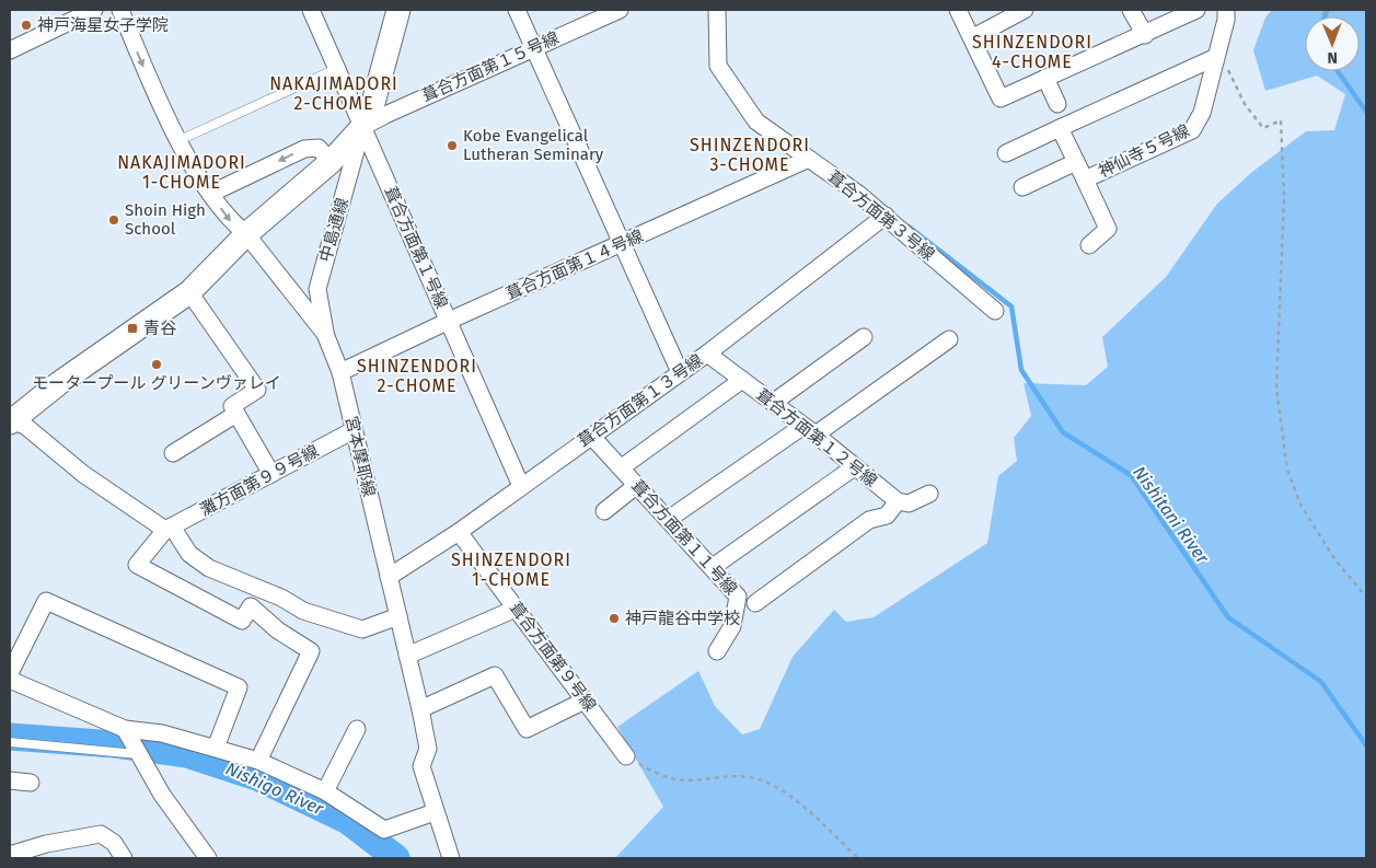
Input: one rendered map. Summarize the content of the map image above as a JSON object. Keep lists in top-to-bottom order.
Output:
{
  "streets": {
    "street": [
      "葺合方面第１５号線",
      "神仙寺５号線",
      "葺合方面第３号線",
      "中島通線",
      "葺合方面第１号線",
      "葺合方面第１４号線",
      "葺合方面第１３号線",
      "葺合方面第１２号線",
      "宮本摩耶線",
      "灘方面第９９号線",
      "葺合方面第１１号線",
      "葺合方面第９号線"
    ]
  },
  "crossings": [
    ["葺合方面第１５号線", "中島通線"],
    ["葺合方面第１５号線", "葺合方面第１号線"],
    ["葺合方面第３号線", "葺合方面第１４号線"],
    ["葺合方面第３号線", "葺合方面第１３号線"],
    ["中島通線", "葺合方面第１号線"],
    ["中島通線", "宮本摩耶線"],
    ["葺合方面第１号線", "葺合方面第１４号線"],
    ["葺合方面第１号線", "葺合方面第１３号線"],
    ["葺合方面第１４号線", "宮本摩耶線"],
    ["葺合方面第１３号線", "葺合方面第１２号線"],
    ["葺合方面第１３号線", "宮本摩耶線"],
    ["葺合方面第１３号線", "葺合方面第１１号線"],
    ["葺合方面第１３号線", "葺合方面第９号線"],
    ["宮本摩耶線", "灘方面第９９号線"]
  ],
  "districts": [
    "SHINZENDORI 4-CHOME",
    "NAKAJIMADORI 2-CHOME",
    "SHINZENDORI 3-CHOME",
    "NAKAJIMADORI 1-CHOME",
    "SHINZENDORI 2-CHOME",
    "SHINZENDORI 1-CHOME"
  ],
  "water": ["Nishitani River", "Nishigo River"],
  "places": {
    "other": [
      "神戸海星女子学院",
      "Kobe Evangelical Lutheran Seminary",
      "Shoin High School",
      "モータープール グリーンヴァレイ",
      "神戸龍谷中学校"
    ],
    "transit": ["青谷"]
  },
  "north": "bottom"
}
